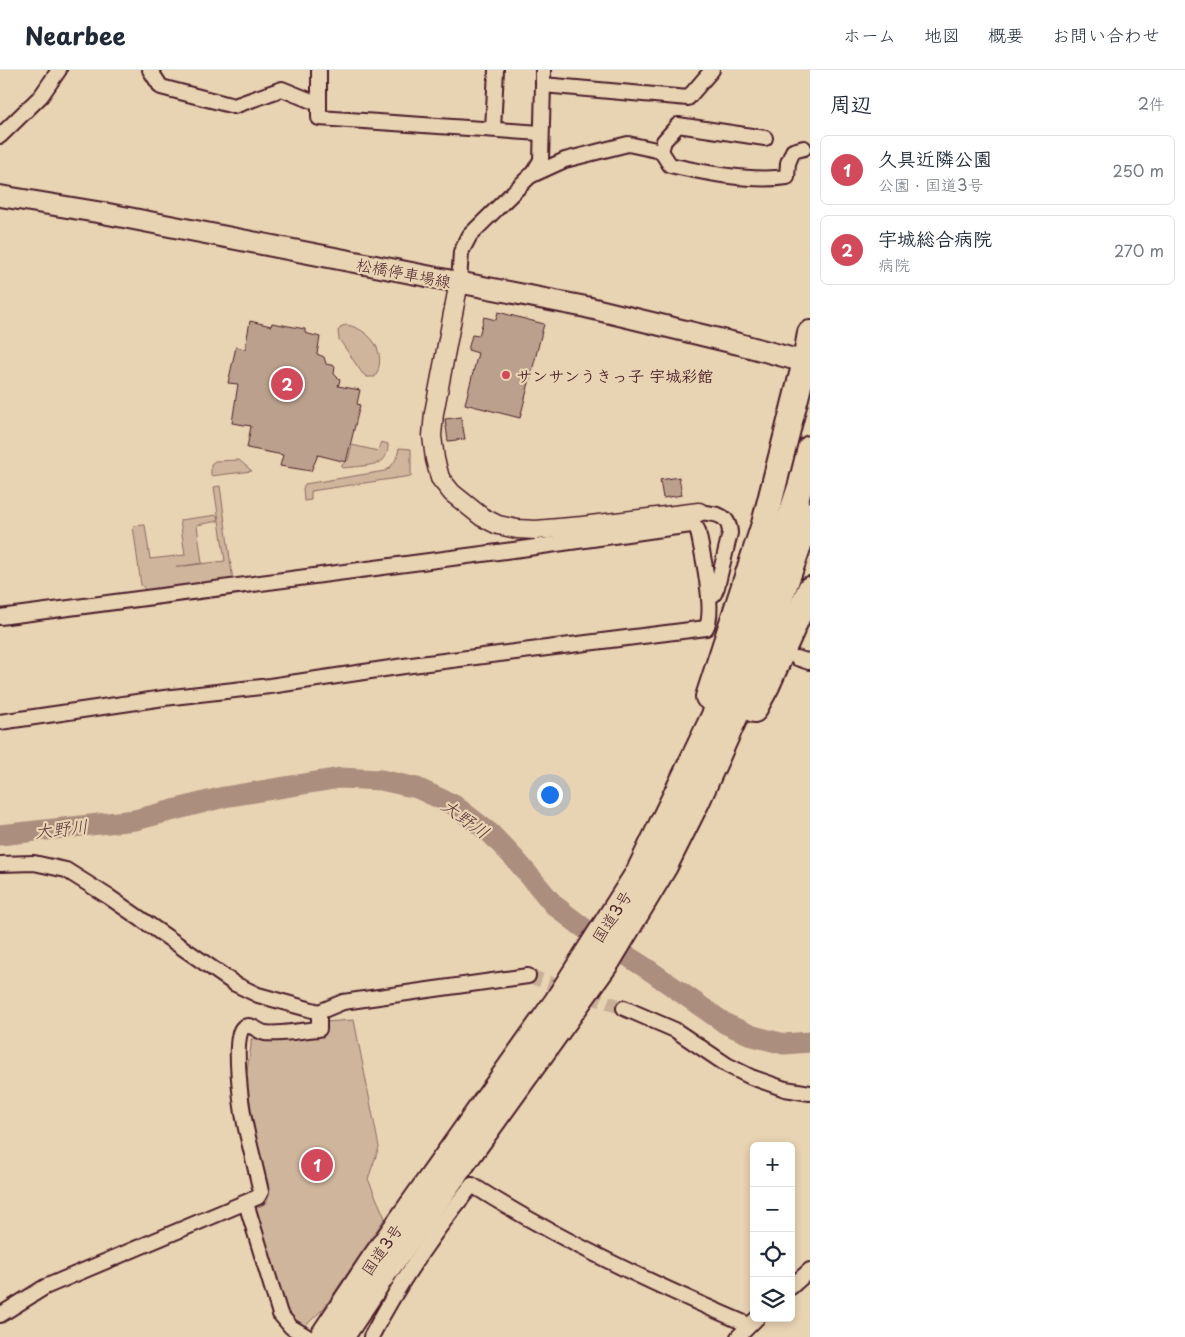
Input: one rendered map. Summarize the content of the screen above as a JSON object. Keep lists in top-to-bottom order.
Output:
{
  "streets": {
    "highway": ["国道3号"],
    "main road": ["松橋停車場線"]
  },
  "water": ["大野川"],
  "places": ["サンサンうきっ子 宇城彩館"],
  "page": {
    "header": "Nearbee",
    "nav": [
      "ホーム",
      "地図",
      "概要",
      "お問い合わせ"
    ],
    "heading": ["周辺", "2件"],
    "list": [
      {
        "mark": "1",
        "name": "久具近隣公園",
        "note": "公園 · 国道3号",
        "value": "250 m"
      },
      {
        "mark": "2",
        "name": "宇城総合病院",
        "note": "病院",
        "value": "270 m"
      }
    ],
    "pins": ["2", "1"],
    "map_buttons": ["+", "−"]
  }
}
